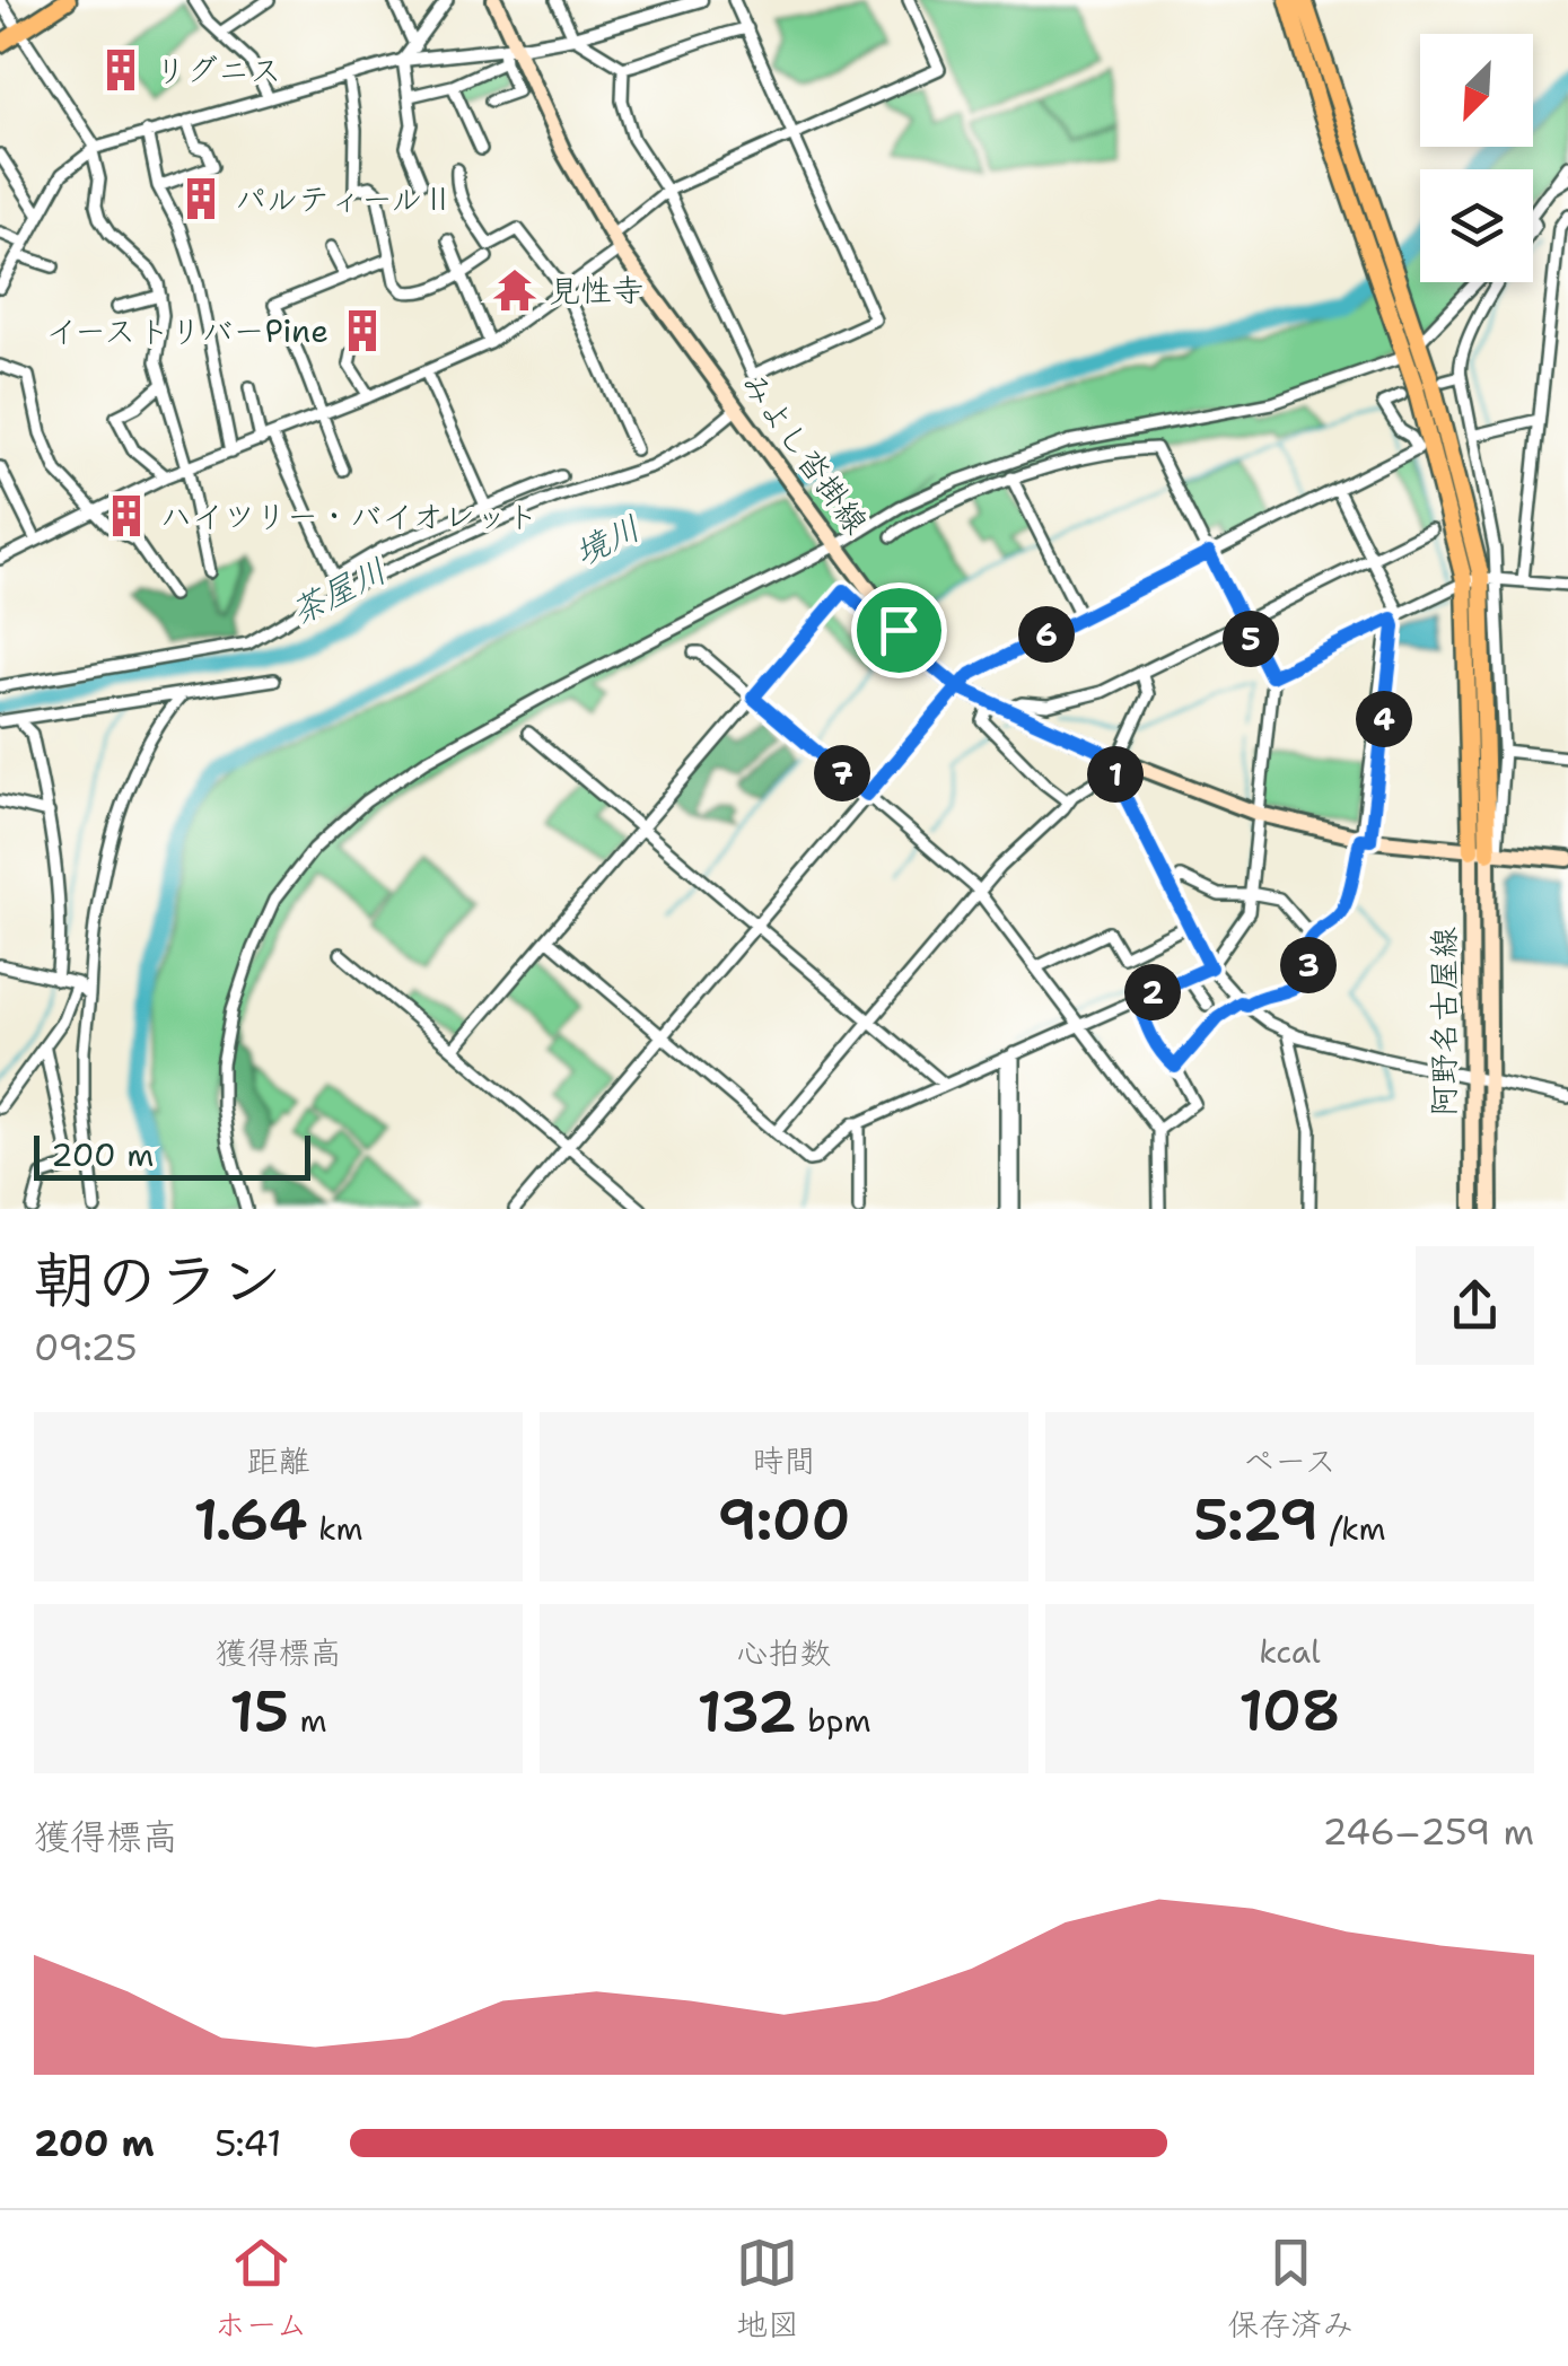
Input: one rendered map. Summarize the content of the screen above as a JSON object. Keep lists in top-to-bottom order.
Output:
{
  "streets": {
    "main road": ["みよし沓掛線", "阿野名古屋線"]
  },
  "crossings": [
    ["みよし沓掛線", "阿野名古屋線"]
  ],
  "water": ["境川", "茶屋川"],
  "places": {
    "building": [
      "リグニス",
      "パルティールⅡ",
      "イーストリバーPine",
      "ハイツリー・バイオレット"
    ],
    "temple": ["見性寺"]
  },
  "scale_bar": "200 m",
  "north": "bottom left",
  "page": {
    "pins": [
      "6",
      "5",
      "4",
      "7",
      "1",
      "3",
      "2"
    ],
    "scale": "200 m",
    "heading": ["朝のラン", "09:25"],
    "stats": [
      ["距離", "1.64 km"],
      ["時間", "9:00"],
      ["ペース", "5:29 /km"],
      ["獲得標高", "15 m"],
      ["心拍数", "132 bpm"],
      ["kcal", "108"]
    ],
    "chart": ["獲得標高", "246–259 m"],
    "list": [
      {
        "name": "200 m",
        "note": "5:41"
      }
    ],
    "tabs": ["ホーム", "地図", "保存済み"]
  }
}
